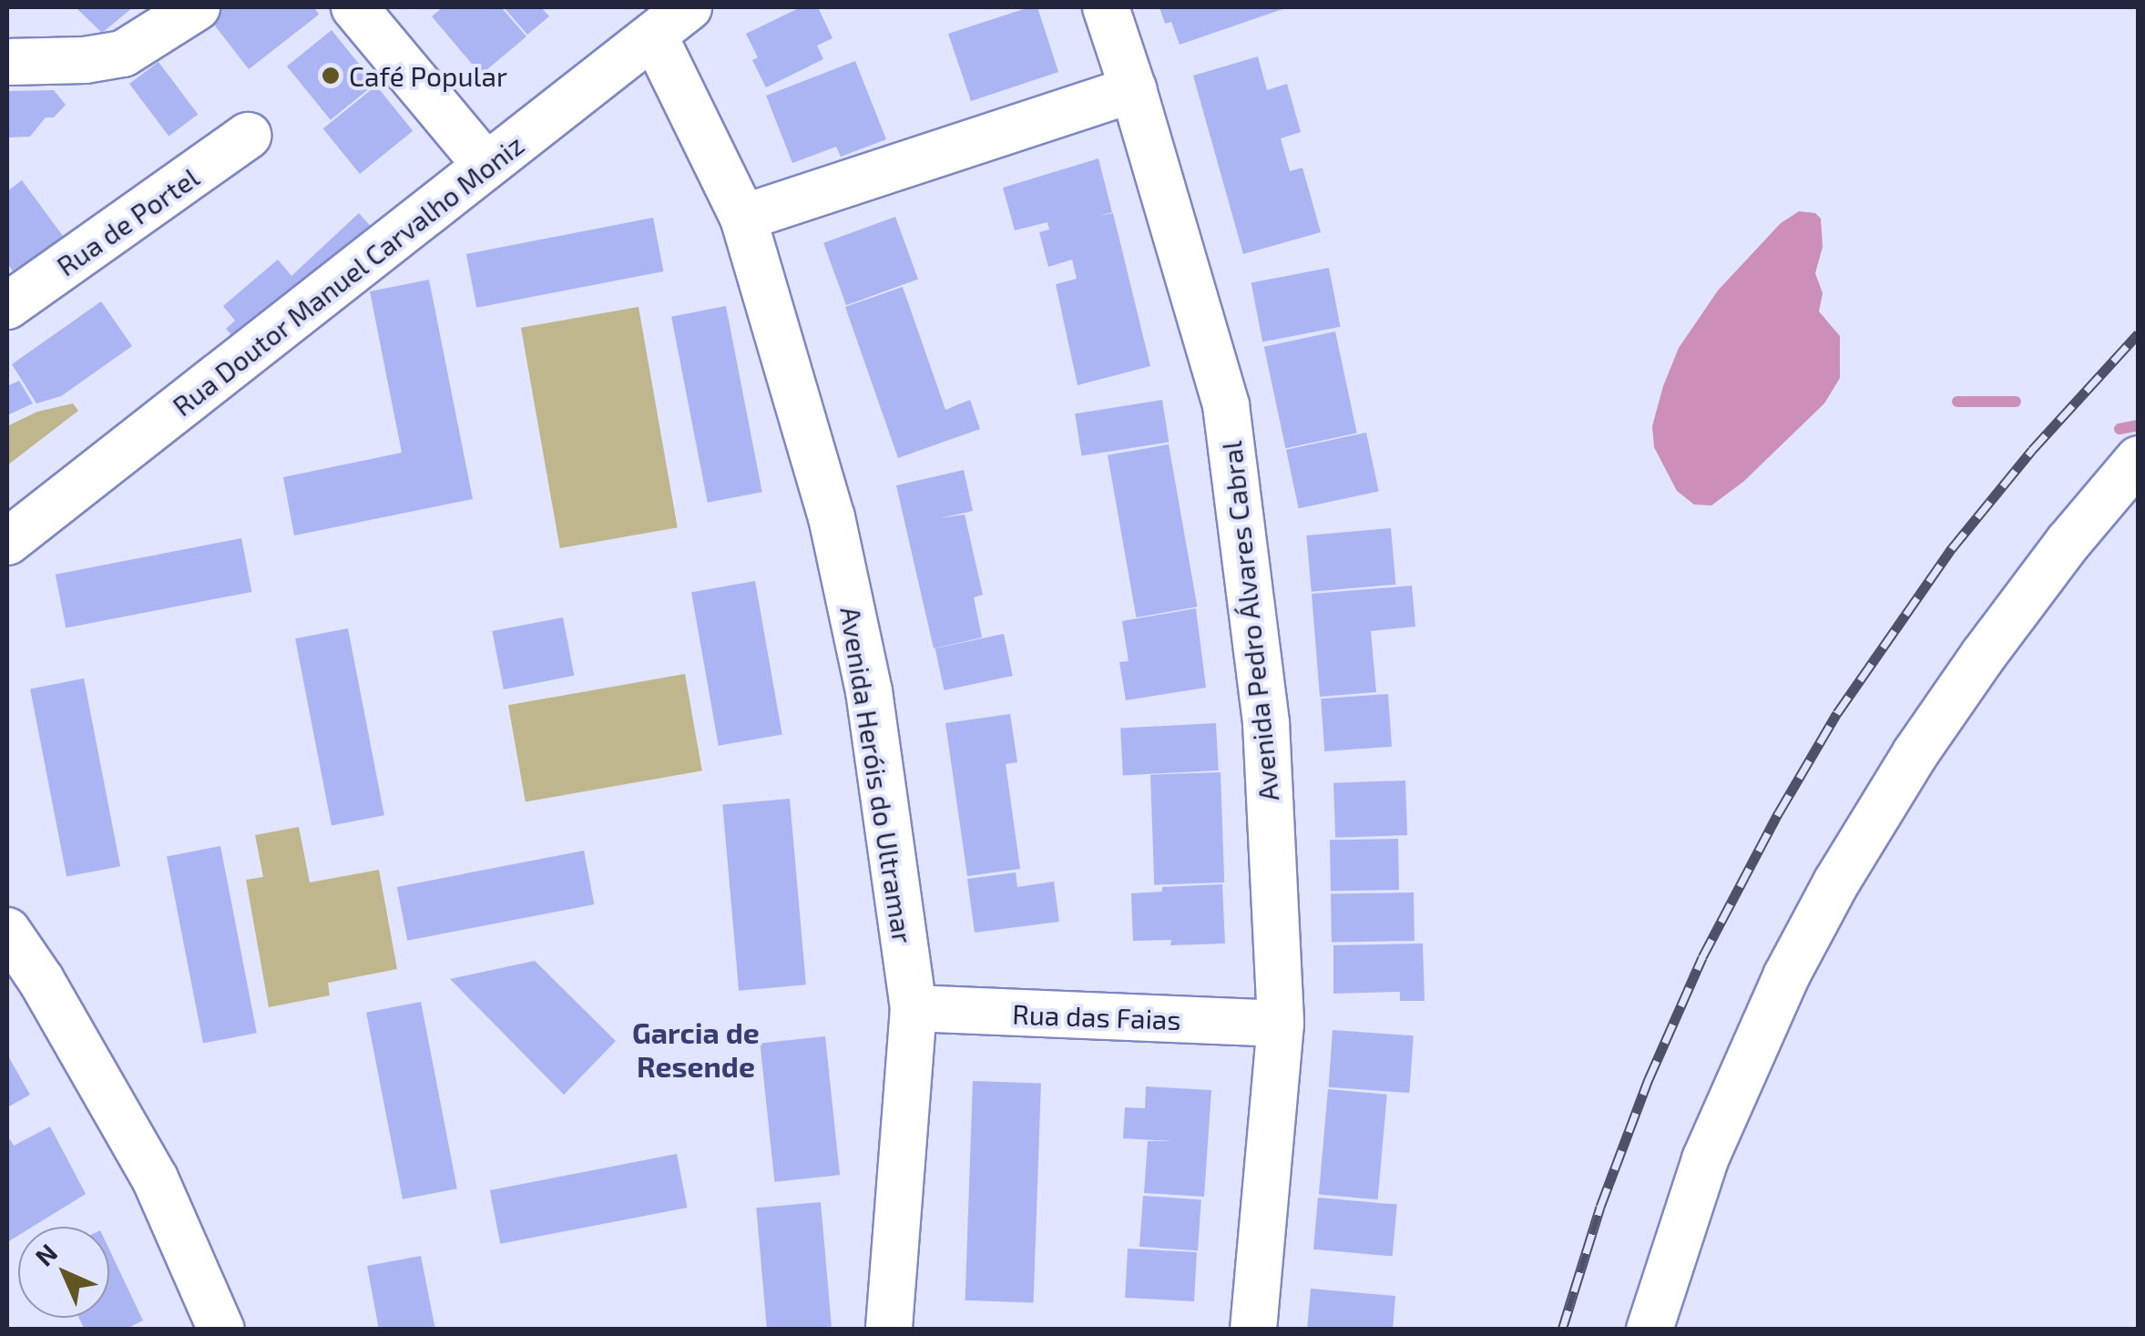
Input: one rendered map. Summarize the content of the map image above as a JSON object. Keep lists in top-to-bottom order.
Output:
{
  "streets": {
    "street": [
      "Rua de Portel",
      "Rua Doutor Manuel Carvalho Moniz",
      "Avenida Pedro Álvares Cabral",
      "Avenida Heróis do Ultramar",
      "Rua das Faias"
    ]
  },
  "crossings": [
    ["Rua Doutor Manuel Carvalho Moniz", "Avenida Heróis do Ultramar"],
    ["Avenida Pedro Álvares Cabral", "Rua das Faias"],
    ["Avenida Heróis do Ultramar", "Rua das Faias"]
  ],
  "districts": ["Garcia de Resende"],
  "places": ["Café Popular"],
  "north": "top left"
}
